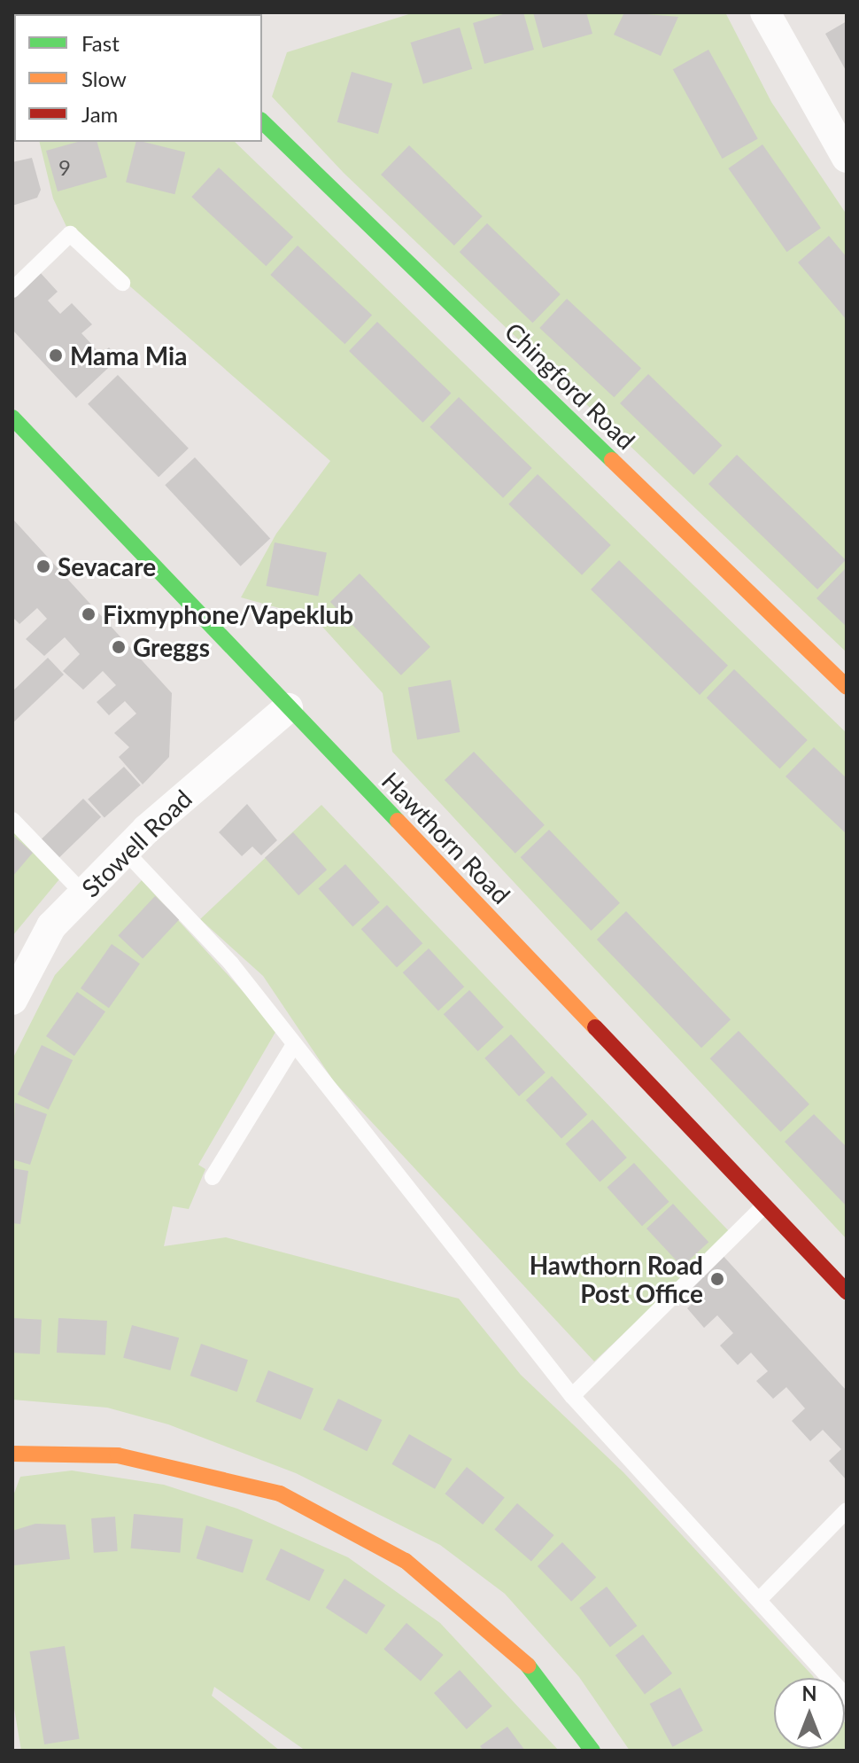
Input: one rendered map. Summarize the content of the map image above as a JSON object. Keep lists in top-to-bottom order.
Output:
{
  "streets": {
    "street": ["Chingford Road", "Hawthorn Road", "Stowell Road"]
  },
  "crossings": [
    ["Hawthorn Road", "Stowell Road"]
  ],
  "places": [
    "Mama Mia",
    "Sevacare",
    "Fixmyphone/Vapeklub",
    "Greggs",
    "Hawthorn Road Post Office"
  ],
  "house_numbers": ["9"],
  "legend": ["Fast", "Slow", "Jam"],
  "north": "top"
}
